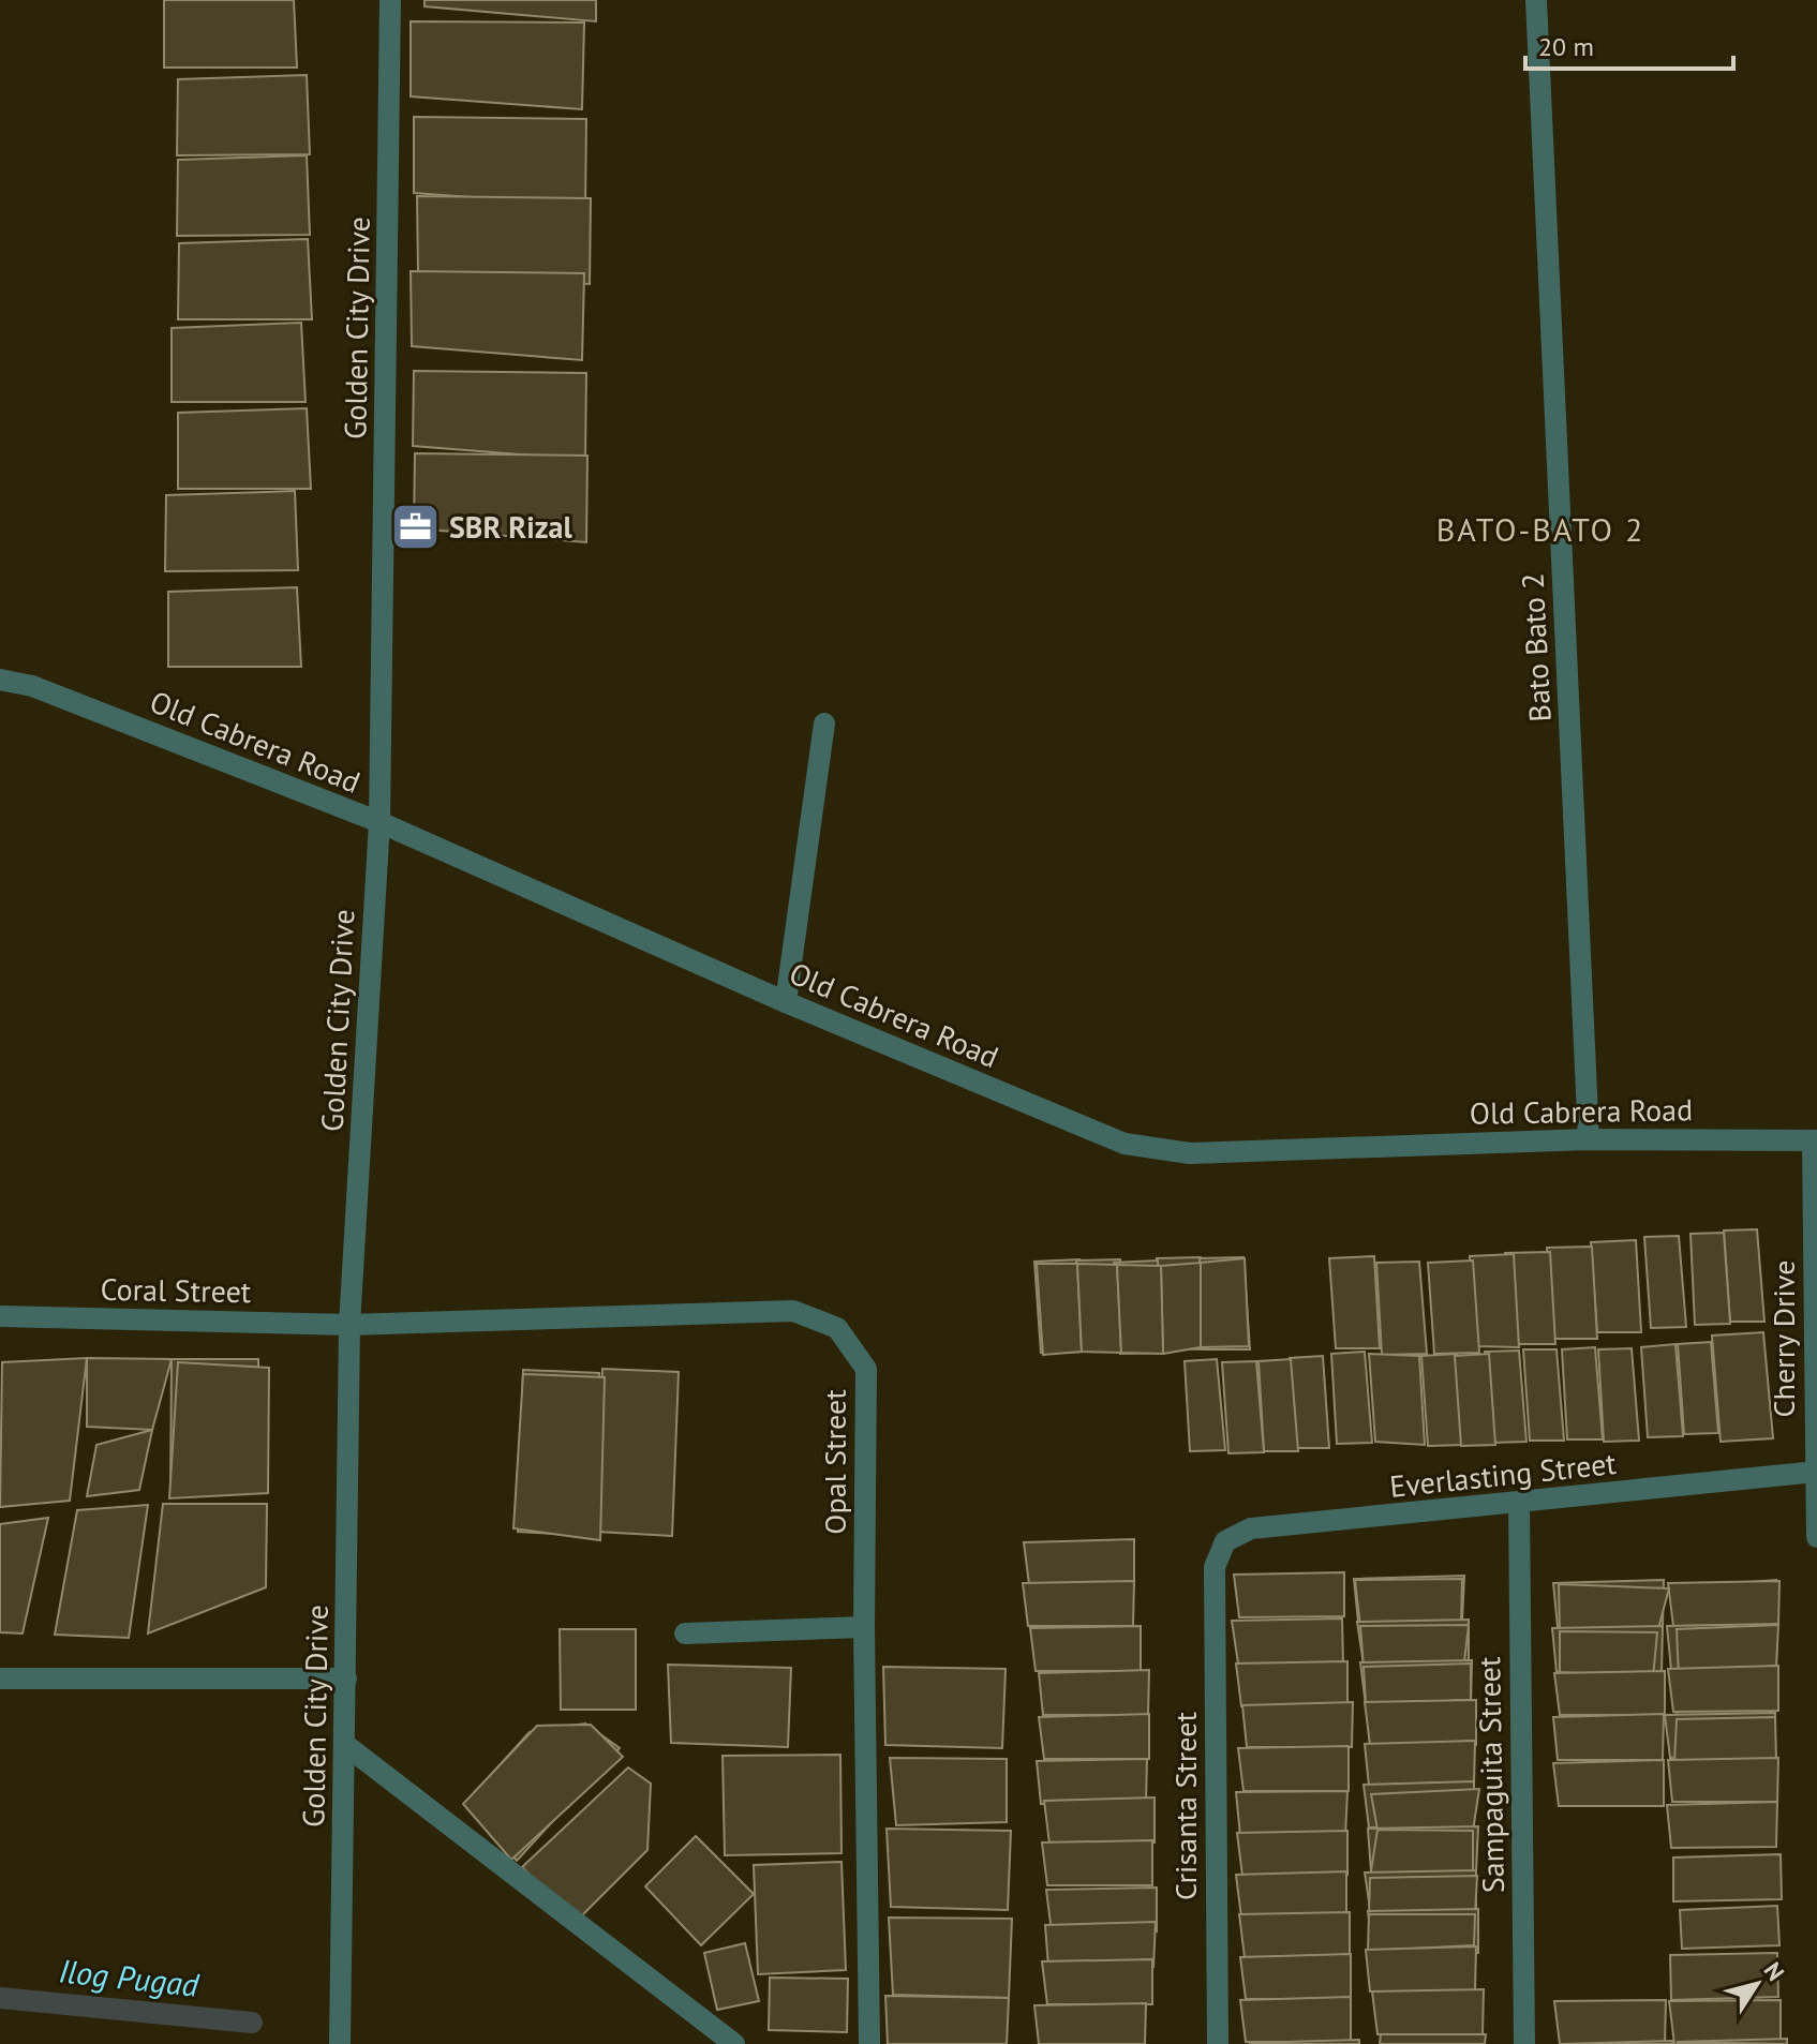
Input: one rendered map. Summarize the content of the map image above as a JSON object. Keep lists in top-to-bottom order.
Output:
{
  "streets": {
    "street": [
      "Golden City Drive",
      "Bato Bato 2",
      "Old Cabrera Road",
      "Coral Street",
      "Cherry Drive",
      "Opal Street",
      "Everlasting Street",
      "Sampaguita Street",
      "Crisanta Street"
    ]
  },
  "crossings": [
    ["Golden City Drive", "Old Cabrera Road"],
    ["Golden City Drive", "Coral Street"],
    ["Golden City Drive", "Opal Street"],
    ["Bato Bato 2", "Old Cabrera Road"],
    ["Old Cabrera Road", "Cherry Drive"],
    ["Coral Street", "Opal Street"],
    ["Cherry Drive", "Everlasting Street"],
    ["Everlasting Street", "Sampaguita Street"],
    ["Everlasting Street", "Crisanta Street"]
  ],
  "districts": ["BATO-BATO 2"],
  "water": ["Ilog Pugad"],
  "places": {
    "office": ["SBR Rizal"]
  },
  "scale_bar": "20 m",
  "north": "top right"
}
